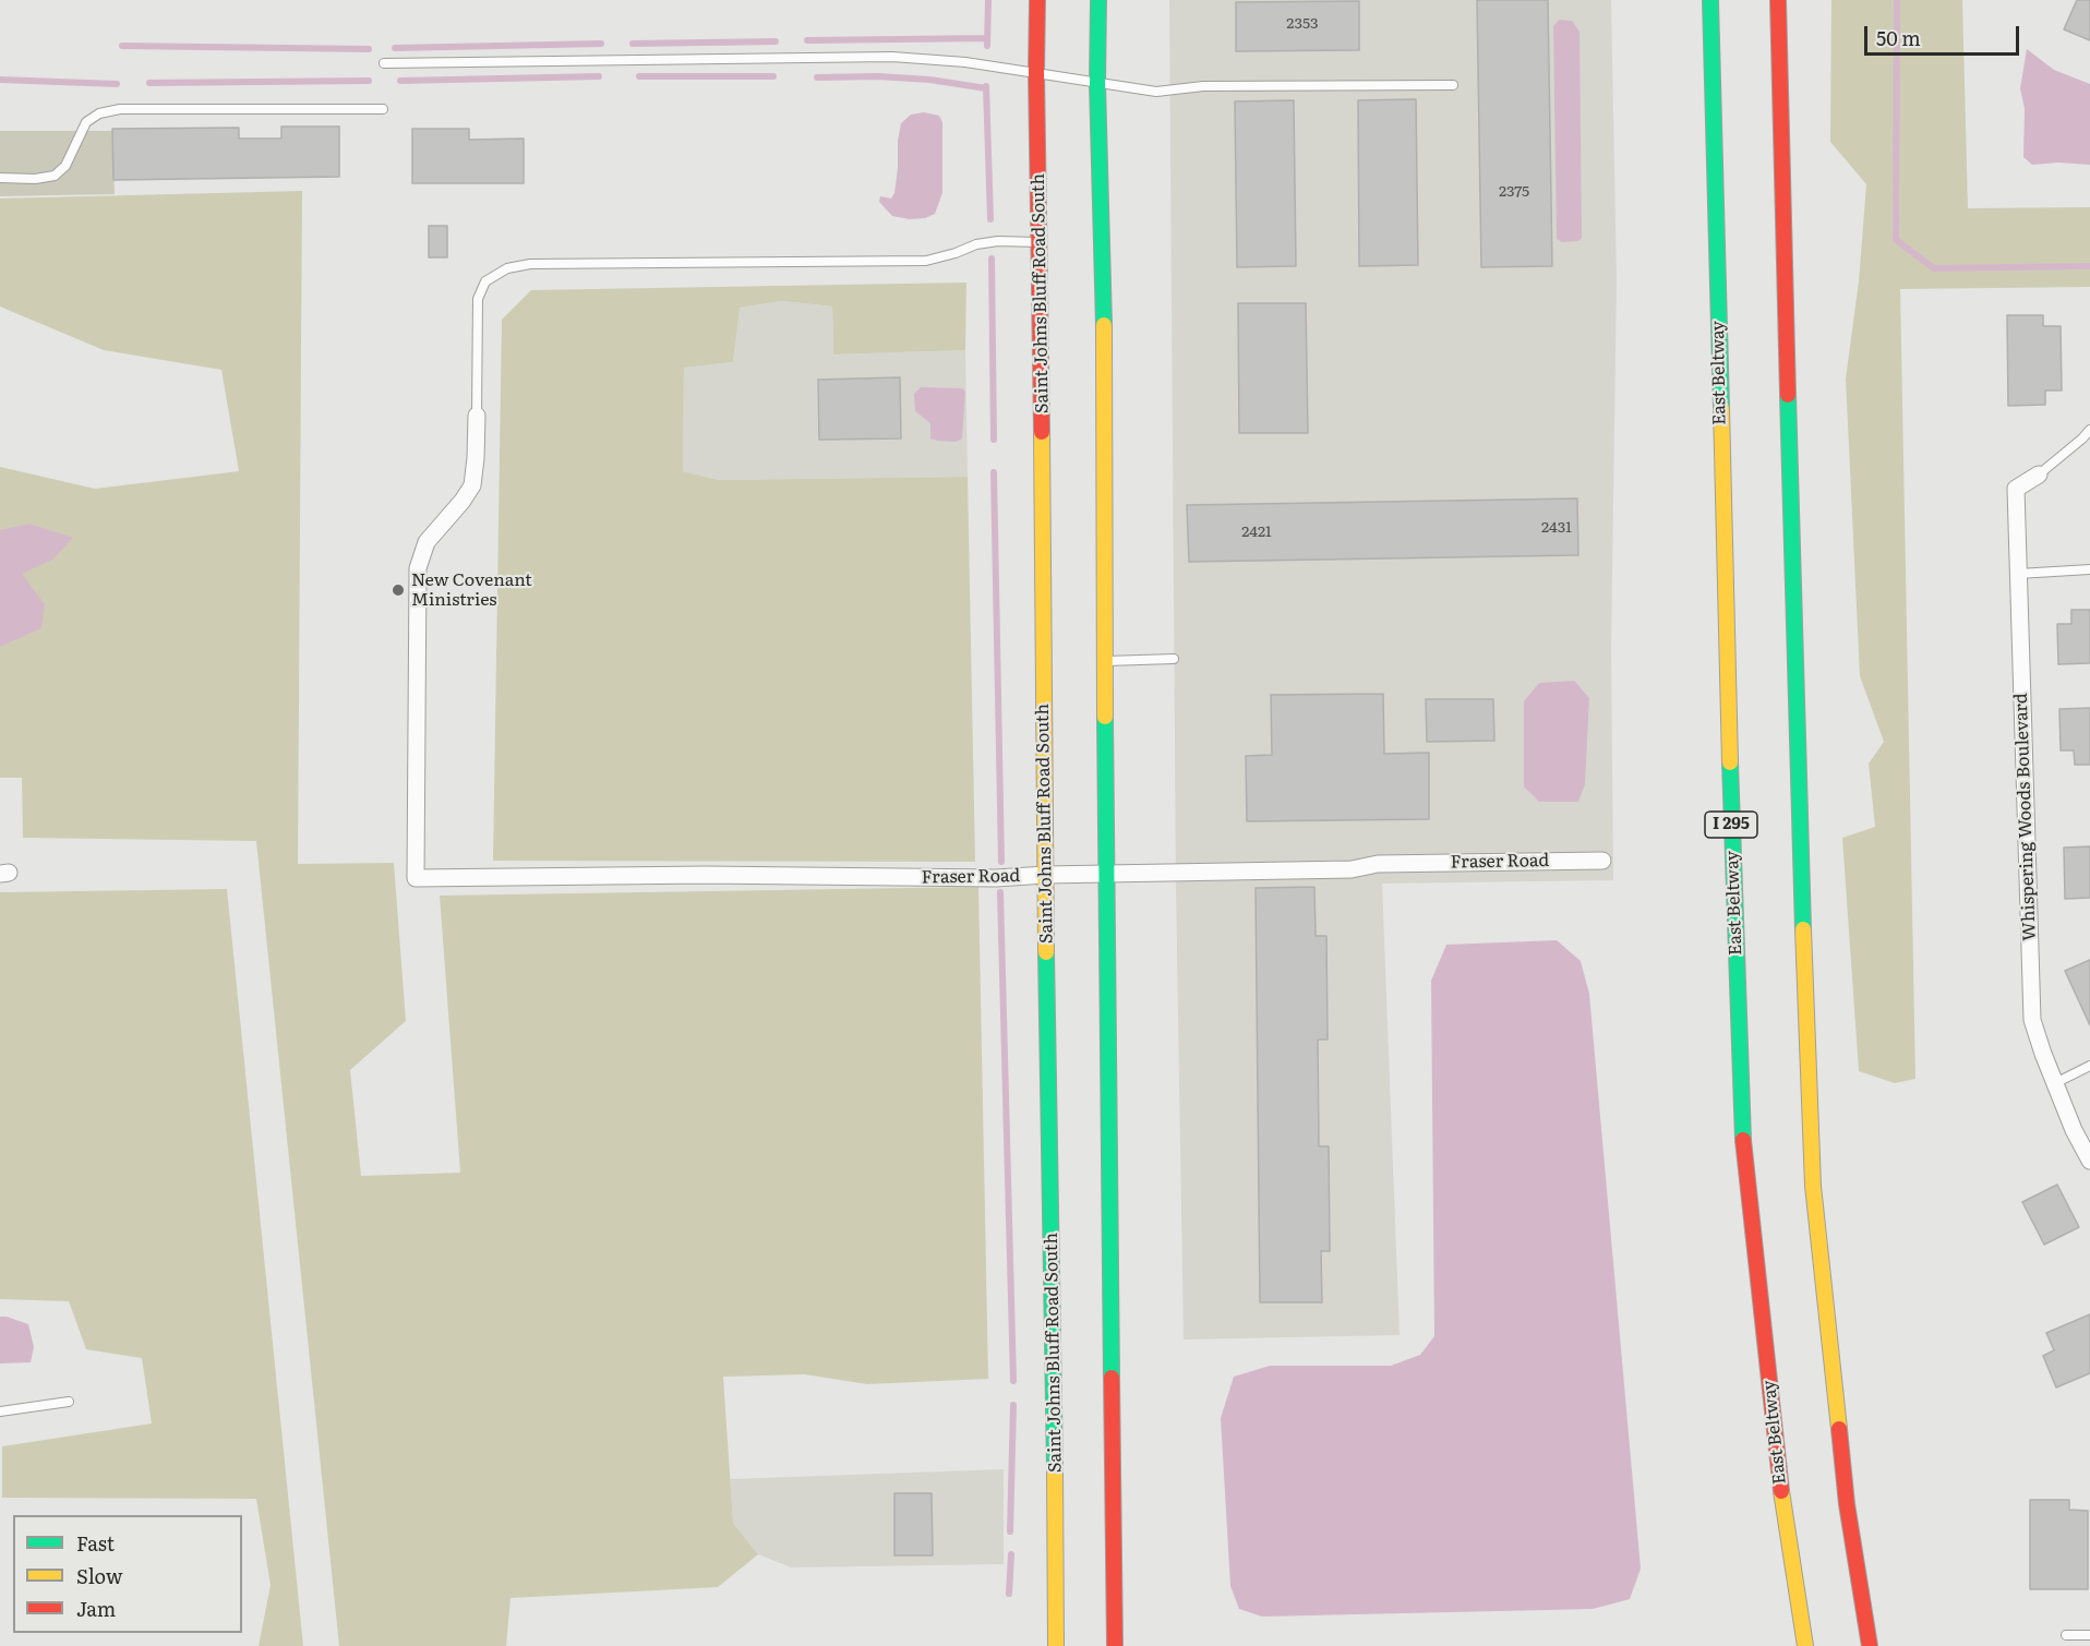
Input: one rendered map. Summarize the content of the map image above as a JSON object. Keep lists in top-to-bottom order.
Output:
{
  "streets": {
    "main road": ["Saint Johns Bluff Road South", "East Beltway", "I 295"],
    "street": ["Whispering Woods Boulevard", "Fraser Road"]
  },
  "crossings": [
    ["Saint Johns Bluff Road South", "Fraser Road"]
  ],
  "places": ["New Covenant Ministries"],
  "house_numbers": [
    "2353",
    "2375",
    "2431",
    "2421"
  ],
  "legend": ["Fast", "Slow", "Jam"],
  "scale_bar": "50 m"
}
